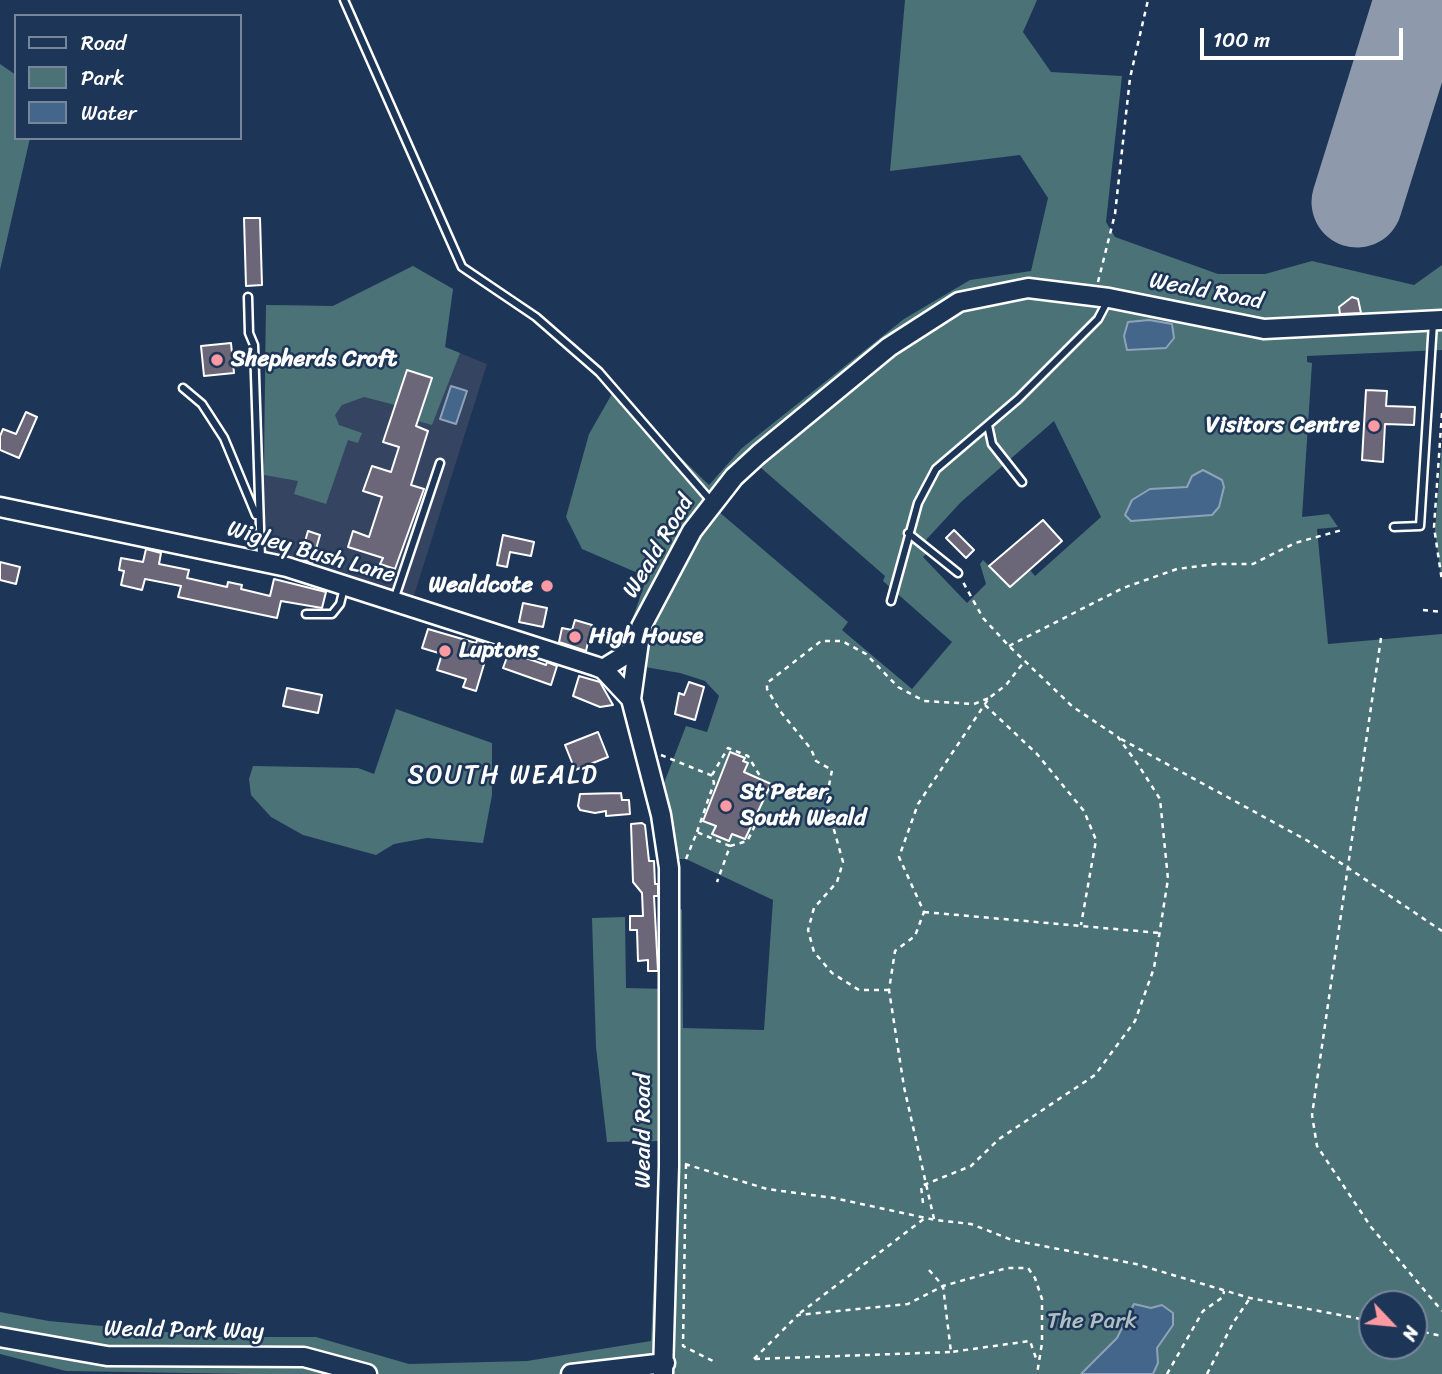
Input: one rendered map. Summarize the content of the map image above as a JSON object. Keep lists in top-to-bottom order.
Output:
{
  "streets": {
    "street": ["Weald Road", "Wigley Bush Lane", "Weald Park Way"]
  },
  "crossings": [
    ["Weald Road", "Wigley Bush Lane"]
  ],
  "districts": ["SOUTH WEALD"],
  "parks": ["The Park"],
  "places": [
    "Shepherds Croft",
    "Visitors Centre",
    "Wealdcote",
    "High House",
    "Luptons",
    "St Peter, South Weald"
  ],
  "legend": ["Road", "Park", "Water"],
  "scale_bar": "100 m",
  "north": "bottom right"
}
